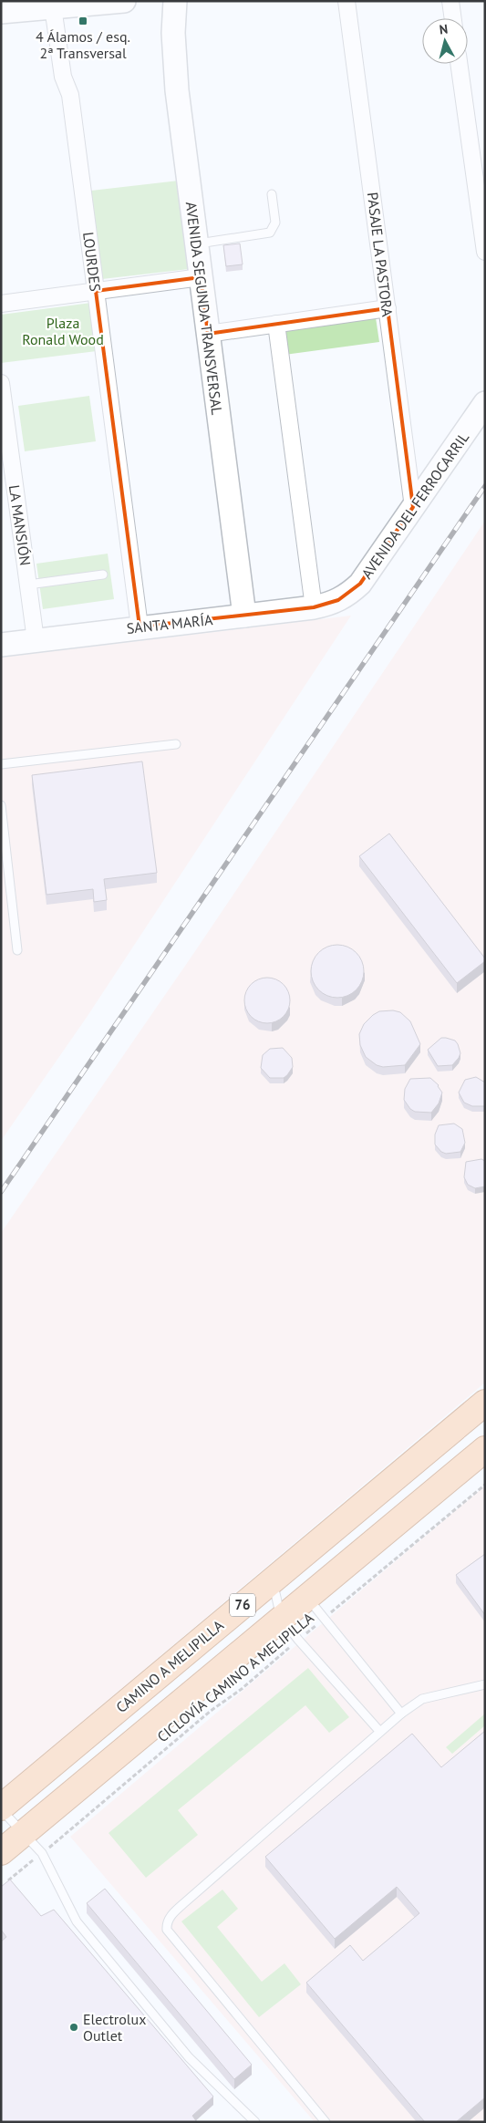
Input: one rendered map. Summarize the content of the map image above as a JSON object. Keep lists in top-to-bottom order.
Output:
{
  "streets": {
    "main road": ["76", "CAMINO A MELIPILLA"],
    "street": [
      "PASAJE LA PASTORA",
      "LOURDES",
      "AVENIDA SEGUNDA TRANSVERSAL",
      "AVENIDA DEL FERROCARRIL",
      "LA MANSIÓN",
      "SANTA MARÍA"
    ],
    "path": ["CICLOVÍA CAMINO A MELIPILLA"]
  },
  "crossings": [
    ["PASAJE LA PASTORA", "AVENIDA DEL FERROCARRIL"],
    ["LOURDES", "SANTA MARÍA"],
    ["AVENIDA SEGUNDA TRANSVERSAL", "SANTA MARÍA"],
    ["AVENIDA DEL FERROCARRIL", "SANTA MARÍA"],
    ["LA MANSIÓN", "SANTA MARÍA"]
  ],
  "parks": ["Plaza Ronald Wood"],
  "places": {
    "transit": ["4 Álamos / esq. 2ª Transversal"],
    "other": ["Electrolux Outlet"]
  },
  "north": "top"
}
